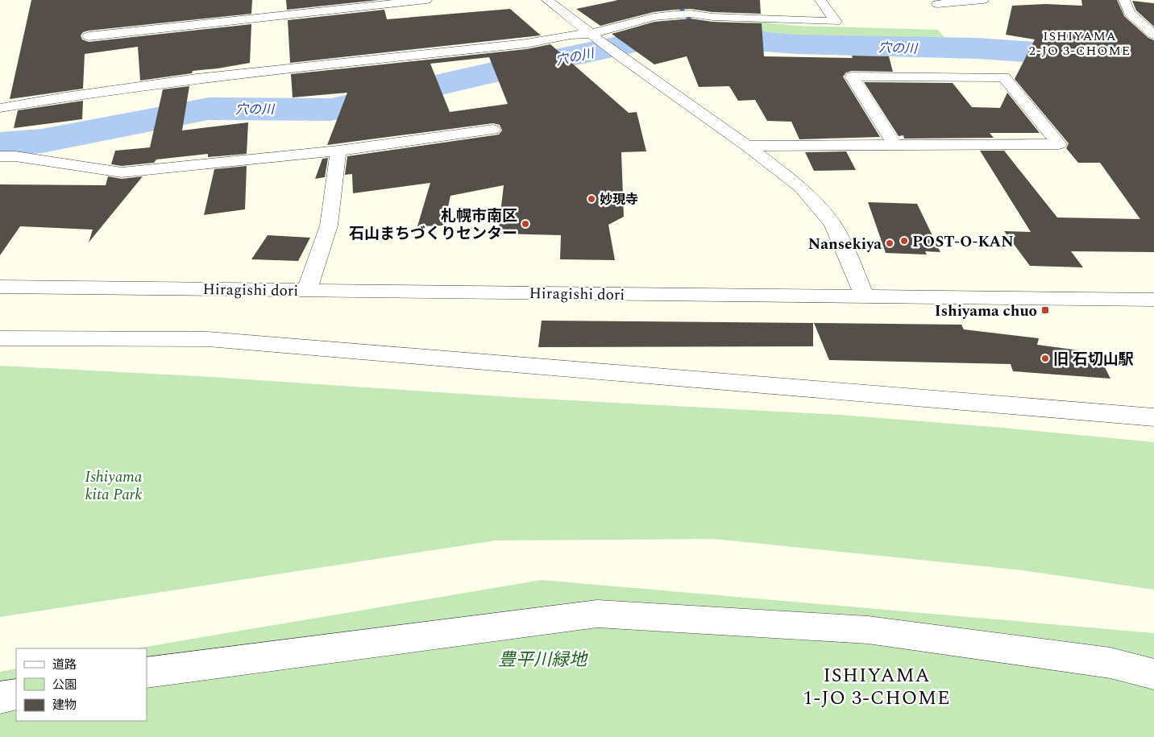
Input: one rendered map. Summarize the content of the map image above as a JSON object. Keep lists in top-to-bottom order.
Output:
{
  "streets": {
    "street": ["Hiragishi dori"]
  },
  "districts": ["ISHIYAMA 2-JO 3-CHOME", "ISHIYAMA 1-JO 3-CHOME"],
  "water": ["穴の川"],
  "parks": ["Ishiyama kita Park", "豊平川緑地"],
  "places": {
    "other": [
      "妙現寺",
      "札幌市南区 石山まちづくりセンター",
      "POST-O-KAN",
      "Nansekiya",
      "旧 石切山駅"
    ],
    "transit": ["Ishiyama chuo"]
  },
  "legend": ["道路", "公園", "建物"]
}
